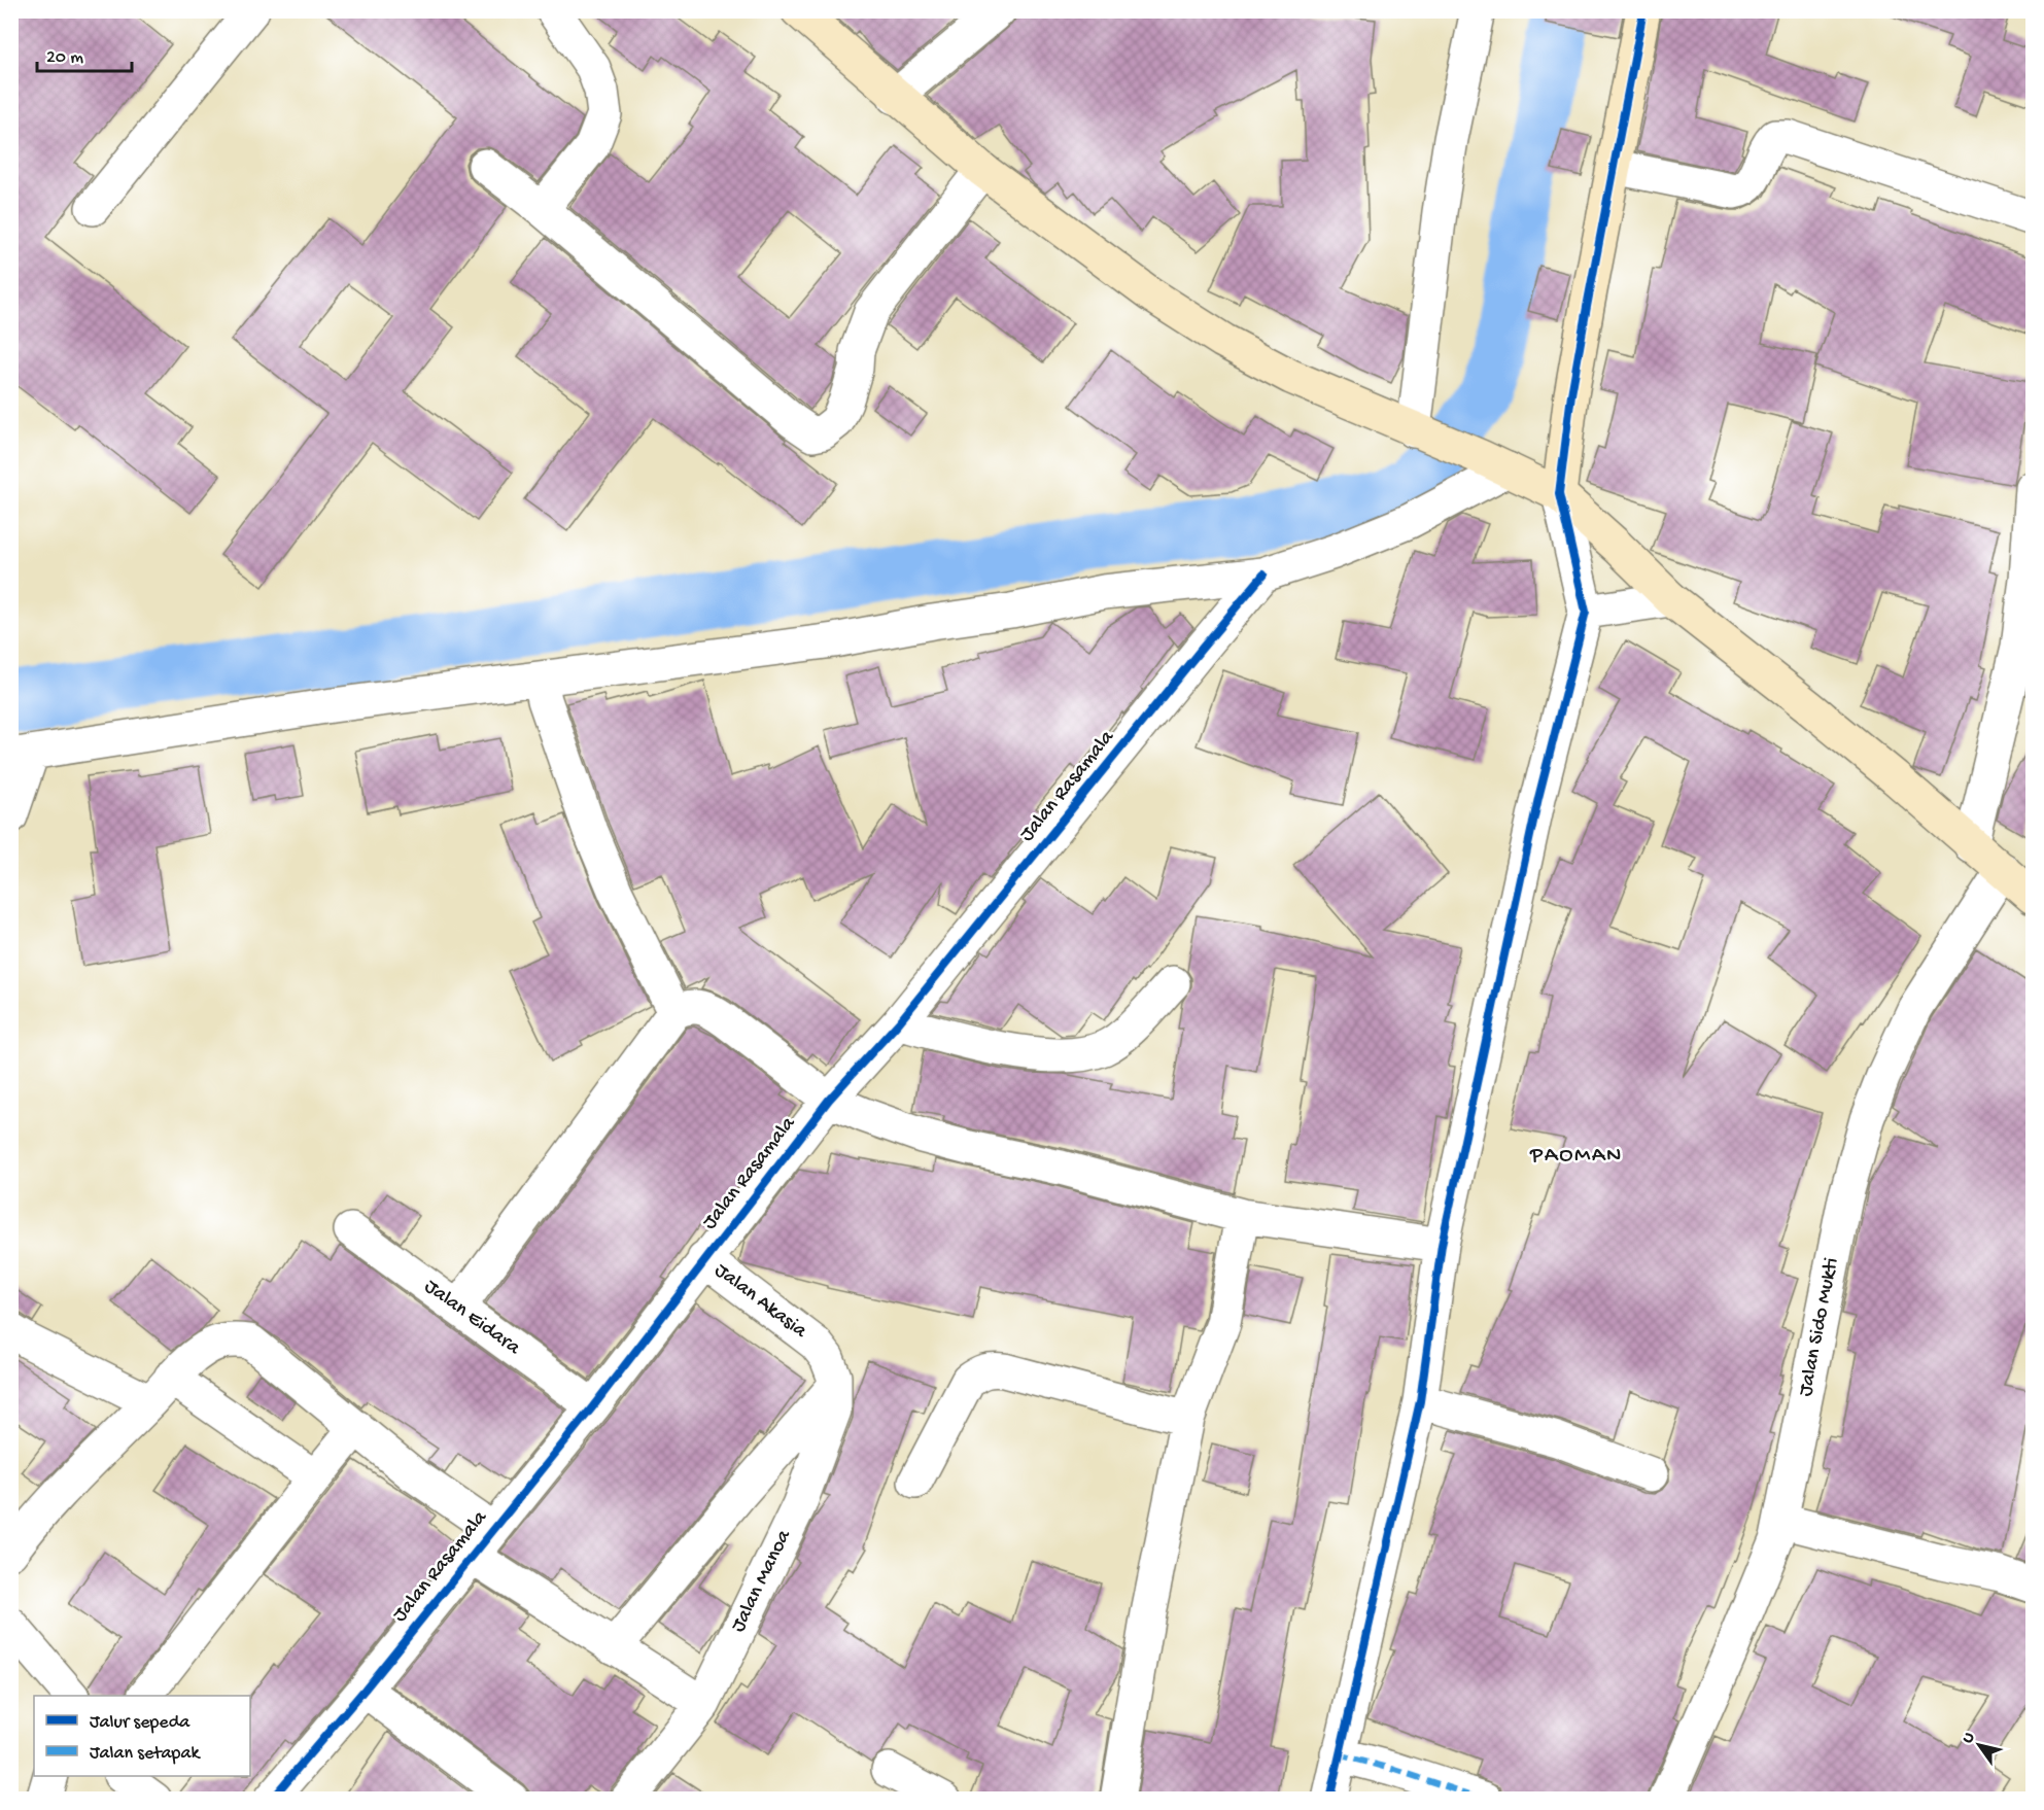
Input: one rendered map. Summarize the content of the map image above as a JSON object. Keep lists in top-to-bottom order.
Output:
{
  "streets": {
    "street": [
      "Jalan Rasamala",
      "Jalan Akasia",
      "Jalan Eidara",
      "Jalan Sido Mukti",
      "Jalan Manoa"
    ]
  },
  "crossings": [
    ["Jalan Rasamala", "Jalan Akasia"],
    ["Jalan Rasamala", "Jalan Eidara"],
    ["Jalan Akasia", "Jalan Manoa"]
  ],
  "districts": ["PAOMAN"],
  "legend": ["Jalur sepeda", "Jalan setapak"],
  "scale_bar": "20 m",
  "north": "top left"
}
